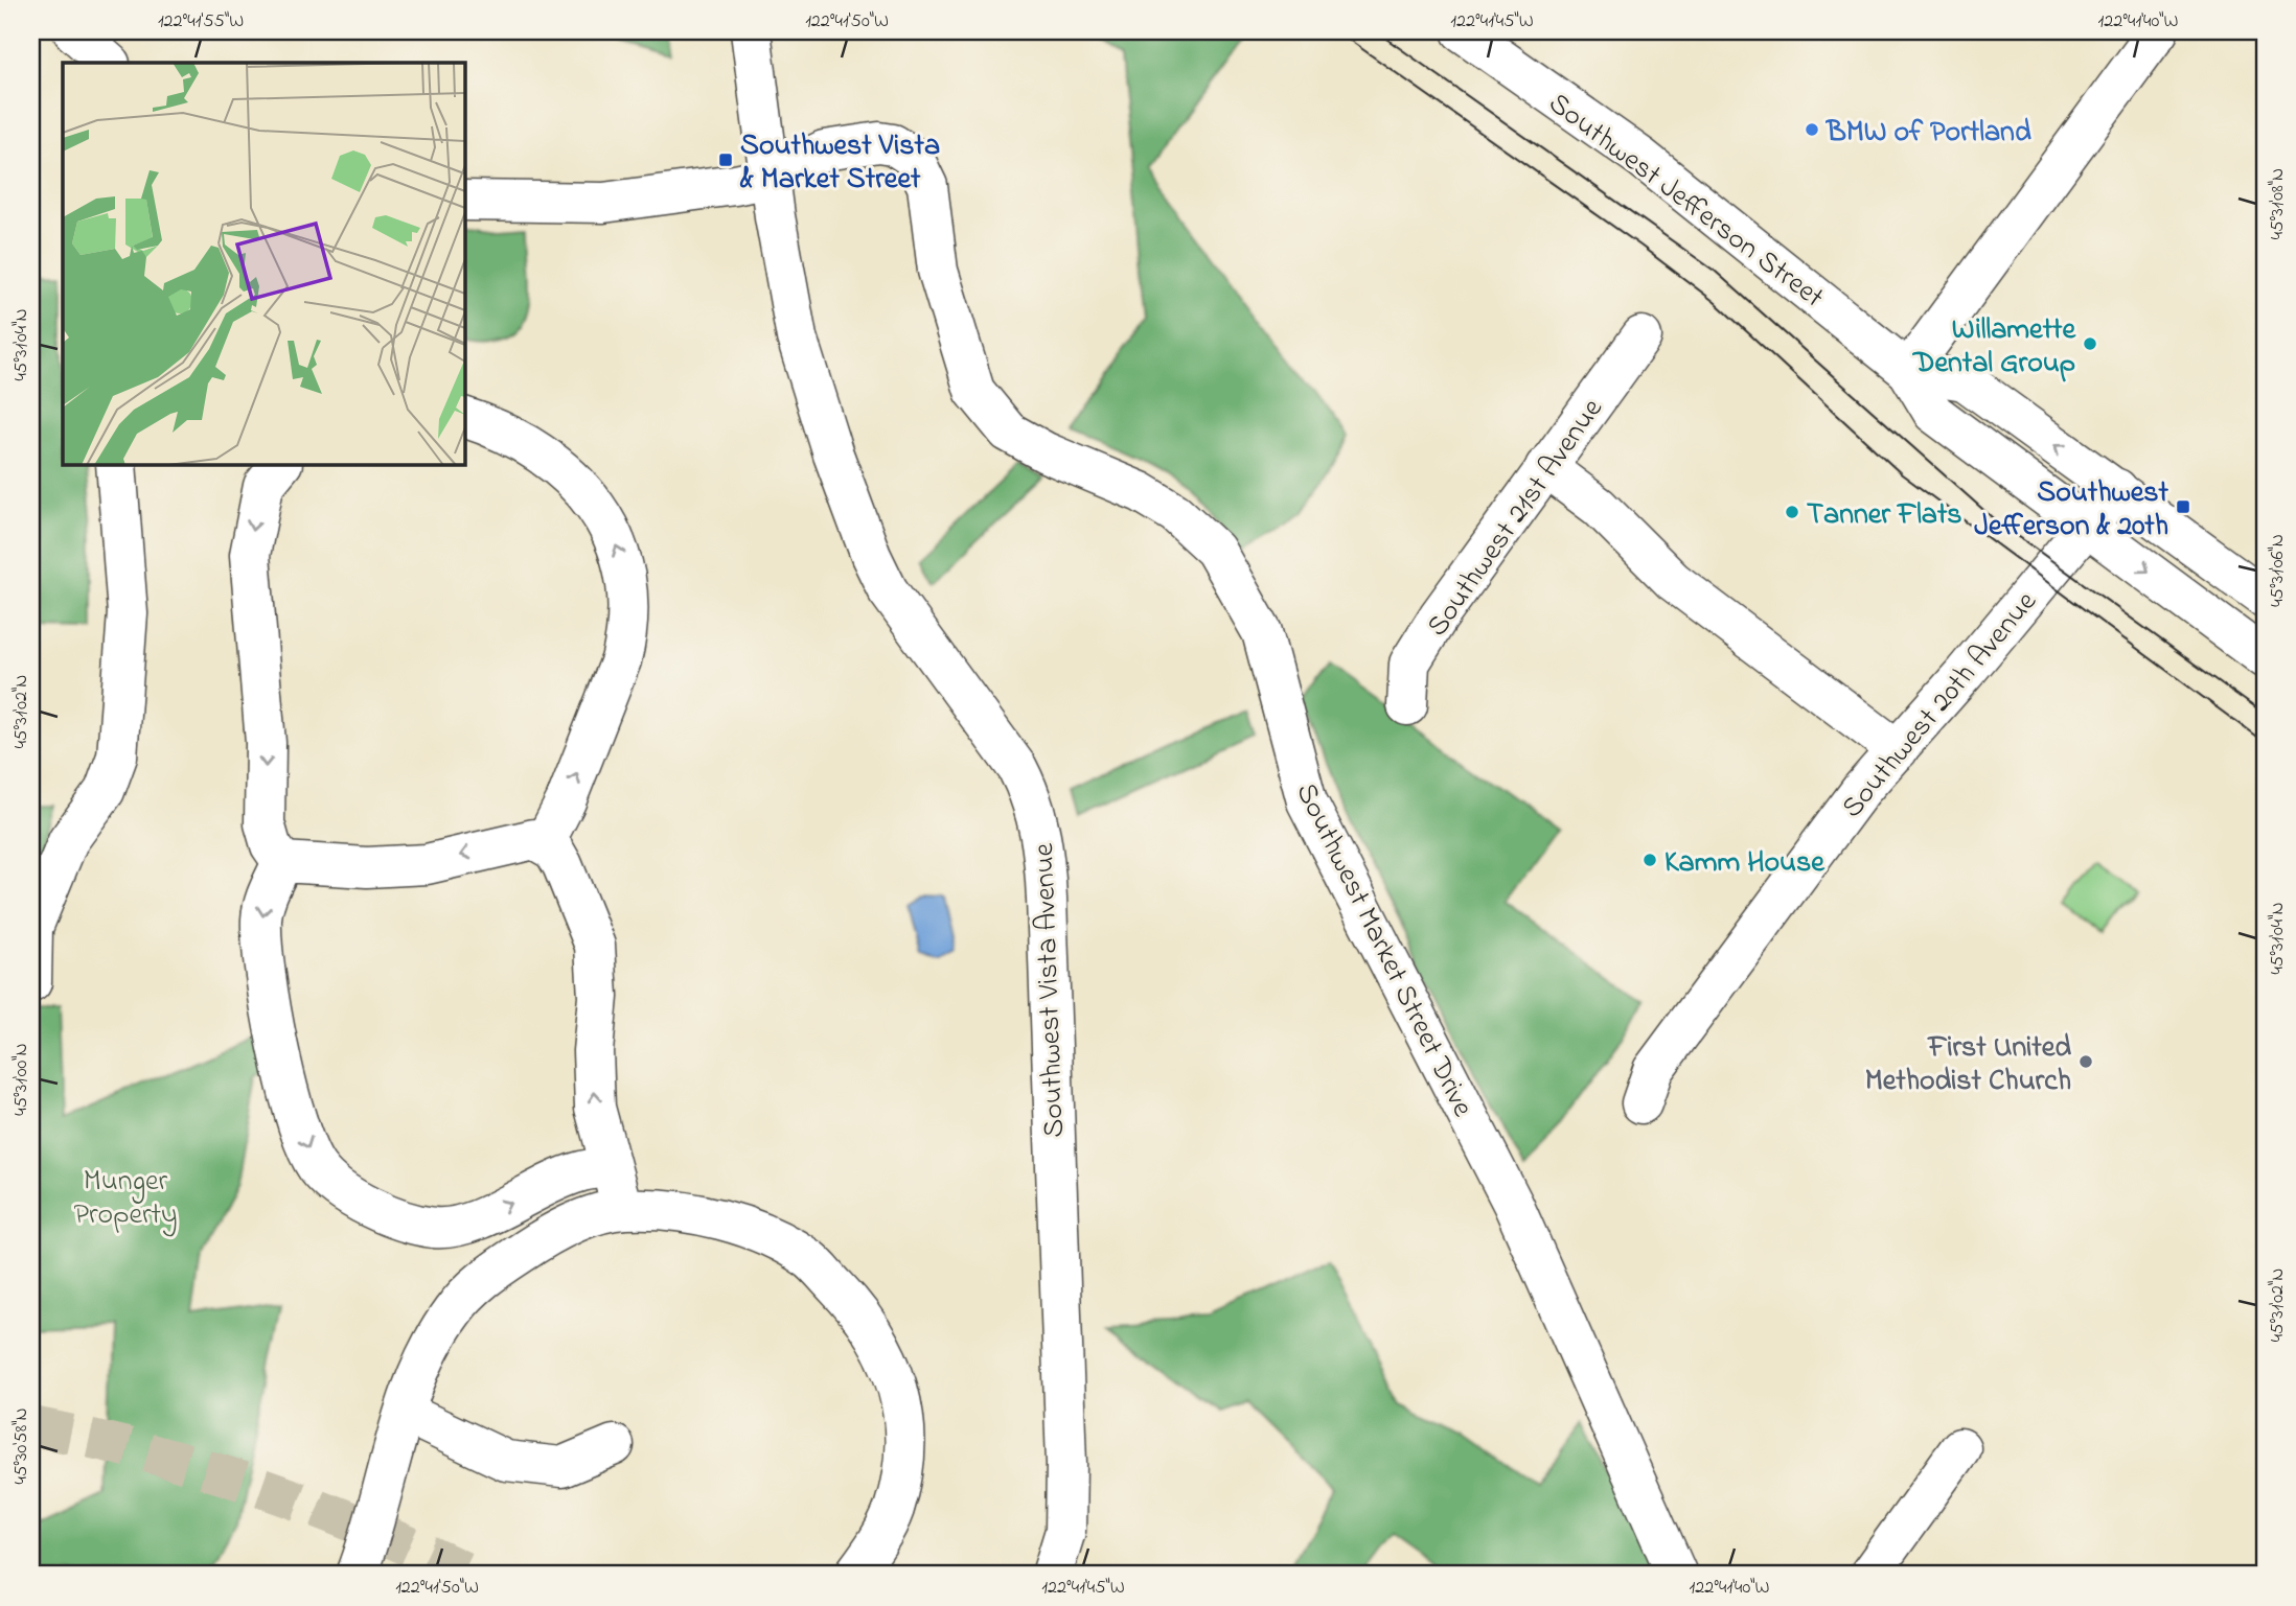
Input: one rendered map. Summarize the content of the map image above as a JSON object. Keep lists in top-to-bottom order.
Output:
{
  "streets": {
    "street": [
      "Southwest Jefferson Street",
      "Southwest 21st Avenue",
      "Southwest 20th Avenue",
      "Southwest Market Street Drive",
      "Southwest Vista Avenue"
    ]
  },
  "crossings": [
    ["Southwest Jefferson Street", "Southwest 20th Avenue"],
    ["Southwest Market Street Drive", "Southwest Vista Avenue"]
  ],
  "parks": ["Munger Property"],
  "places": {
    "other": [
      "BMW of Portland",
      "Willamette Dental Group",
      "Tanner Flats",
      "Kamm House",
      "First United Methodist Church"
    ],
    "transit": ["Southwest Vista & Market Street", "Southwest Jefferson & 20th"]
  },
  "coordinates": [
    "122°41'55\"W",
    "122°41'50\"W",
    "122°41'45\"W",
    "122°41'40\"W",
    "45°31'08\"N",
    "45°31'04\"N",
    "45°31'06\"N",
    "45°31'02\"N",
    "45°31'00\"N",
    "45°30'58\"N"
  ]
}
